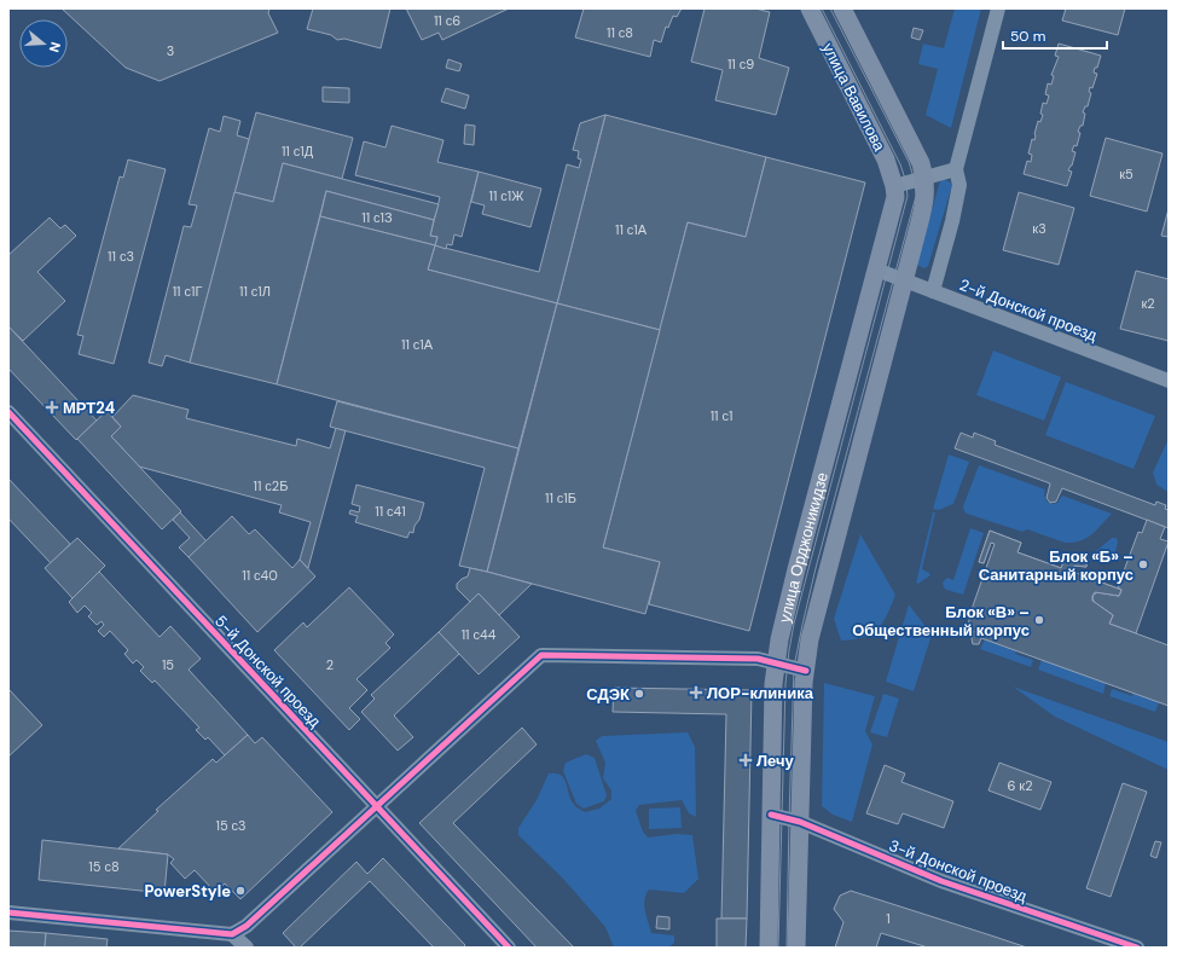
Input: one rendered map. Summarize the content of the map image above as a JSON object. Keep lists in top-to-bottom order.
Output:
{
  "streets": {
    "main road": ["улица Вавилова", "улица Орджоникидзе"],
    "street": ["2-й Донской проезд", "5-й Донской проезд", "3-й Донской проезд"]
  },
  "crossings": [
    ["улица Вавилова", "улица Орджоникидзе"],
    ["2-й Донской проезд", "улица Орджоникидзе"],
    ["улица Орджоникидзе", "3-й Донской проезд"]
  ],
  "places": {
    "health": ["МРТ24", "ЛОР-клиника", "Лечу"],
    "other": [
      "Блок «Б» – Санитарный корпус",
      "Блок «В» – Общественный корпус",
      "СДЭК",
      "PowerStyle"
    ]
  },
  "house_numbers": [
    "11 с6",
    "11 с8",
    "3",
    "11 с9",
    "11 с1Д",
    "к5",
    "11 с1Ж",
    "11 с1З",
    "к3",
    "11 с1А",
    "11 с3",
    "11 с1Г",
    "11 с1Л",
    "к2",
    "11 с1А",
    "11 с1",
    "11 с2Б",
    "11 с1Б",
    "11 с41",
    "11 с40",
    "11 с44",
    "15",
    "2",
    "6 к2",
    "15 с3",
    "15 с8",
    "1"
  ],
  "scale_bar": "50 m",
  "north": "right"
}
